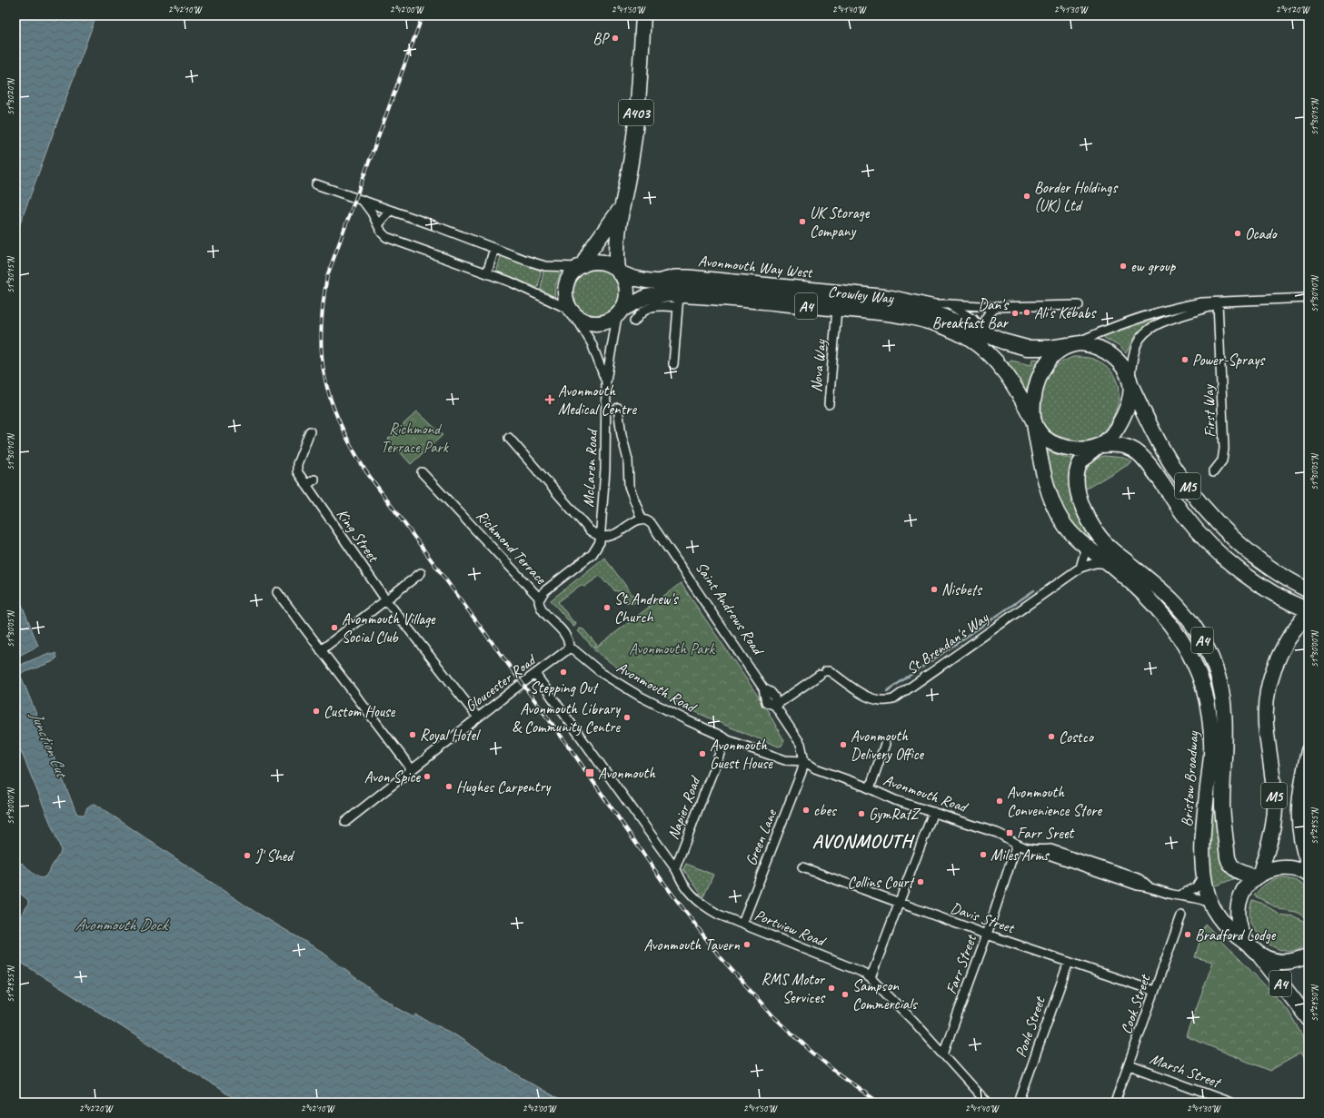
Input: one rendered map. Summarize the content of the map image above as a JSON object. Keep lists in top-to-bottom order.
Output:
{
  "streets": {
    "highway": [
      "A403",
      "Crowley Way",
      "A4",
      "M5",
      "Bristow Broadway"
    ],
    "street": [
      "Avonmouth Way West",
      "Nova Way",
      "First Way",
      "McLaren Road",
      "King Street",
      "Richmond Terrace",
      "Saint Andrews Road",
      "St Brendan's Way",
      "Gloucester Road",
      "Avonmouth Road",
      "Napier Road",
      "Green Lane",
      "Davis Street",
      "Portview Road",
      "Farr Street",
      "Cook Street",
      "Poole Street",
      "Marsh Street"
    ]
  },
  "crossings": [
    ["A403", "Crowley Way"],
    ["A403", "McLaren Road"],
    ["Avonmouth Way West", "Crowley Way"],
    ["Crowley Way", "Nova Way"],
    ["Crowley Way", "McLaren Road"],
    ["Crowley Way", "M5"],
    ["Crowley Way", "Bristow Broadway"],
    ["A4", "Bristow Broadway"],
    ["McLaren Road", "Richmond Terrace"],
    ["M5", "Bristow Broadway"],
    ["King Street", "Gloucester Road"],
    ["Richmond Terrace", "Gloucester Road"],
    ["Richmond Terrace", "Avonmouth Road"],
    ["Saint Andrews Road", "St Brendan's Way"],
    ["Saint Andrews Road", "Avonmouth Road"],
    ["Saint Andrews Road", "Green Lane"],
    ["St Brendan's Way", "Bristow Broadway"],
    ["Gloucester Road", "Avonmouth Road"],
    ["Gloucester Road", "Portview Road"],
    ["Avonmouth Road", "Bristow Broadway"],
    ["Avonmouth Road", "Napier Road"],
    ["Avonmouth Road", "Green Lane"],
    ["Avonmouth Road", "Farr Street"],
    ["Napier Road", "Portview Road"],
    ["Green Lane", "Portview Road"],
    ["Davis Street", "Farr Street"],
    ["Davis Street", "Cook Street"],
    ["Davis Street", "Poole Street"],
    ["Portview Road", "Farr Street"],
    ["Cook Street", "Marsh Street"]
  ],
  "districts": ["AVONMOUTH"],
  "water": ["Junction Cut", "Avonmouth Dock"],
  "parks": ["Richmond Terrace Park", "Avonmouth Park"],
  "places": {
    "other": [
      "BP",
      "Border Holdings (UK) Ltd",
      "UK Storage Company",
      "Ocado",
      "ew group",
      "Ali's Kebabs",
      "Dan's Breakfast Bar",
      "Power-Sprays",
      "Nisbets",
      "St Andrew's Church",
      "Avonmouth Village Social Club",
      "Stepping Out",
      "Custom House",
      "Avonmouth Library & Community Centre",
      "Royal Hotel",
      "Costco",
      "Avonmouth Delivery Office",
      "Avonmouth Guest House",
      "Avon Spice",
      "Hughes Carpentry",
      "Avonmouth Convenience Store",
      "cbes",
      "GymRatZ",
      "Miles Arms",
      "'J' Shed",
      "Collins Court",
      "Bradford Lodge",
      "Avonmouth Tavern",
      "RMS Motor Services",
      "Sampson Commercials"
    ],
    "health": ["Avonmouth Medical Centre"],
    "transit": ["Avonmouth", "Farr Sreet"]
  },
  "coordinates": [
    "2°42'10\"W",
    "2°42'00\"W",
    "2°41'50\"W",
    "2°41'40\"W",
    "2°41'30\"W",
    "2°41'20\"W",
    "51°30'20\"N",
    "51°30'15\"N",
    "51°30'10\"N",
    "51°30'05\"N",
    "51°30'00\"N",
    "51°29'55\"N",
    "51°29'50\"N",
    "2°42'20\"W"
  ]
}
